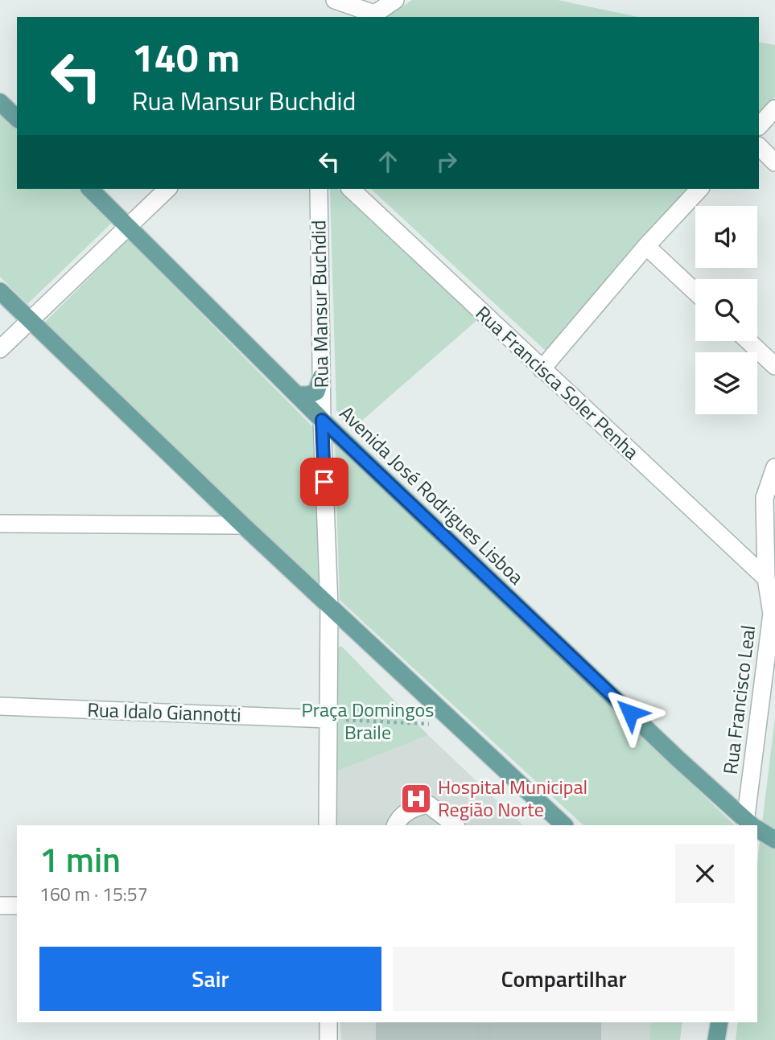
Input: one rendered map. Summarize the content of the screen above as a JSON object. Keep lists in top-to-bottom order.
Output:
{
  "streets": {
    "main road": ["Avenida José Rodrigues Lisboa"],
    "street": [
      "Rua Mansur Buchdid",
      "Rua Francisca Soler Penha",
      "Rua Francisco Leal",
      "Rua Idalo Giannotti"
    ]
  },
  "crossings": [
    ["Rua Mansur Buchdid", "Avenida José Rodrigues Lisboa"],
    ["Rua Mansur Buchdid", "Rua Idalo Giannotti"],
    ["Rua Francisca Soler Penha", "Rua Francisco Leal"]
  ],
  "parks": ["Praça Domingos Braile"],
  "places": {
    "hospital": ["Hospital Municipal Região Norte"]
  },
  "page": {
    "turn": ["140 m", "Rua Mansur Buchdid"],
    "heading": ["1 min", "160 m · 15:57"],
    "buttons": ["Sair", "Compartilhar"]
  }
}
